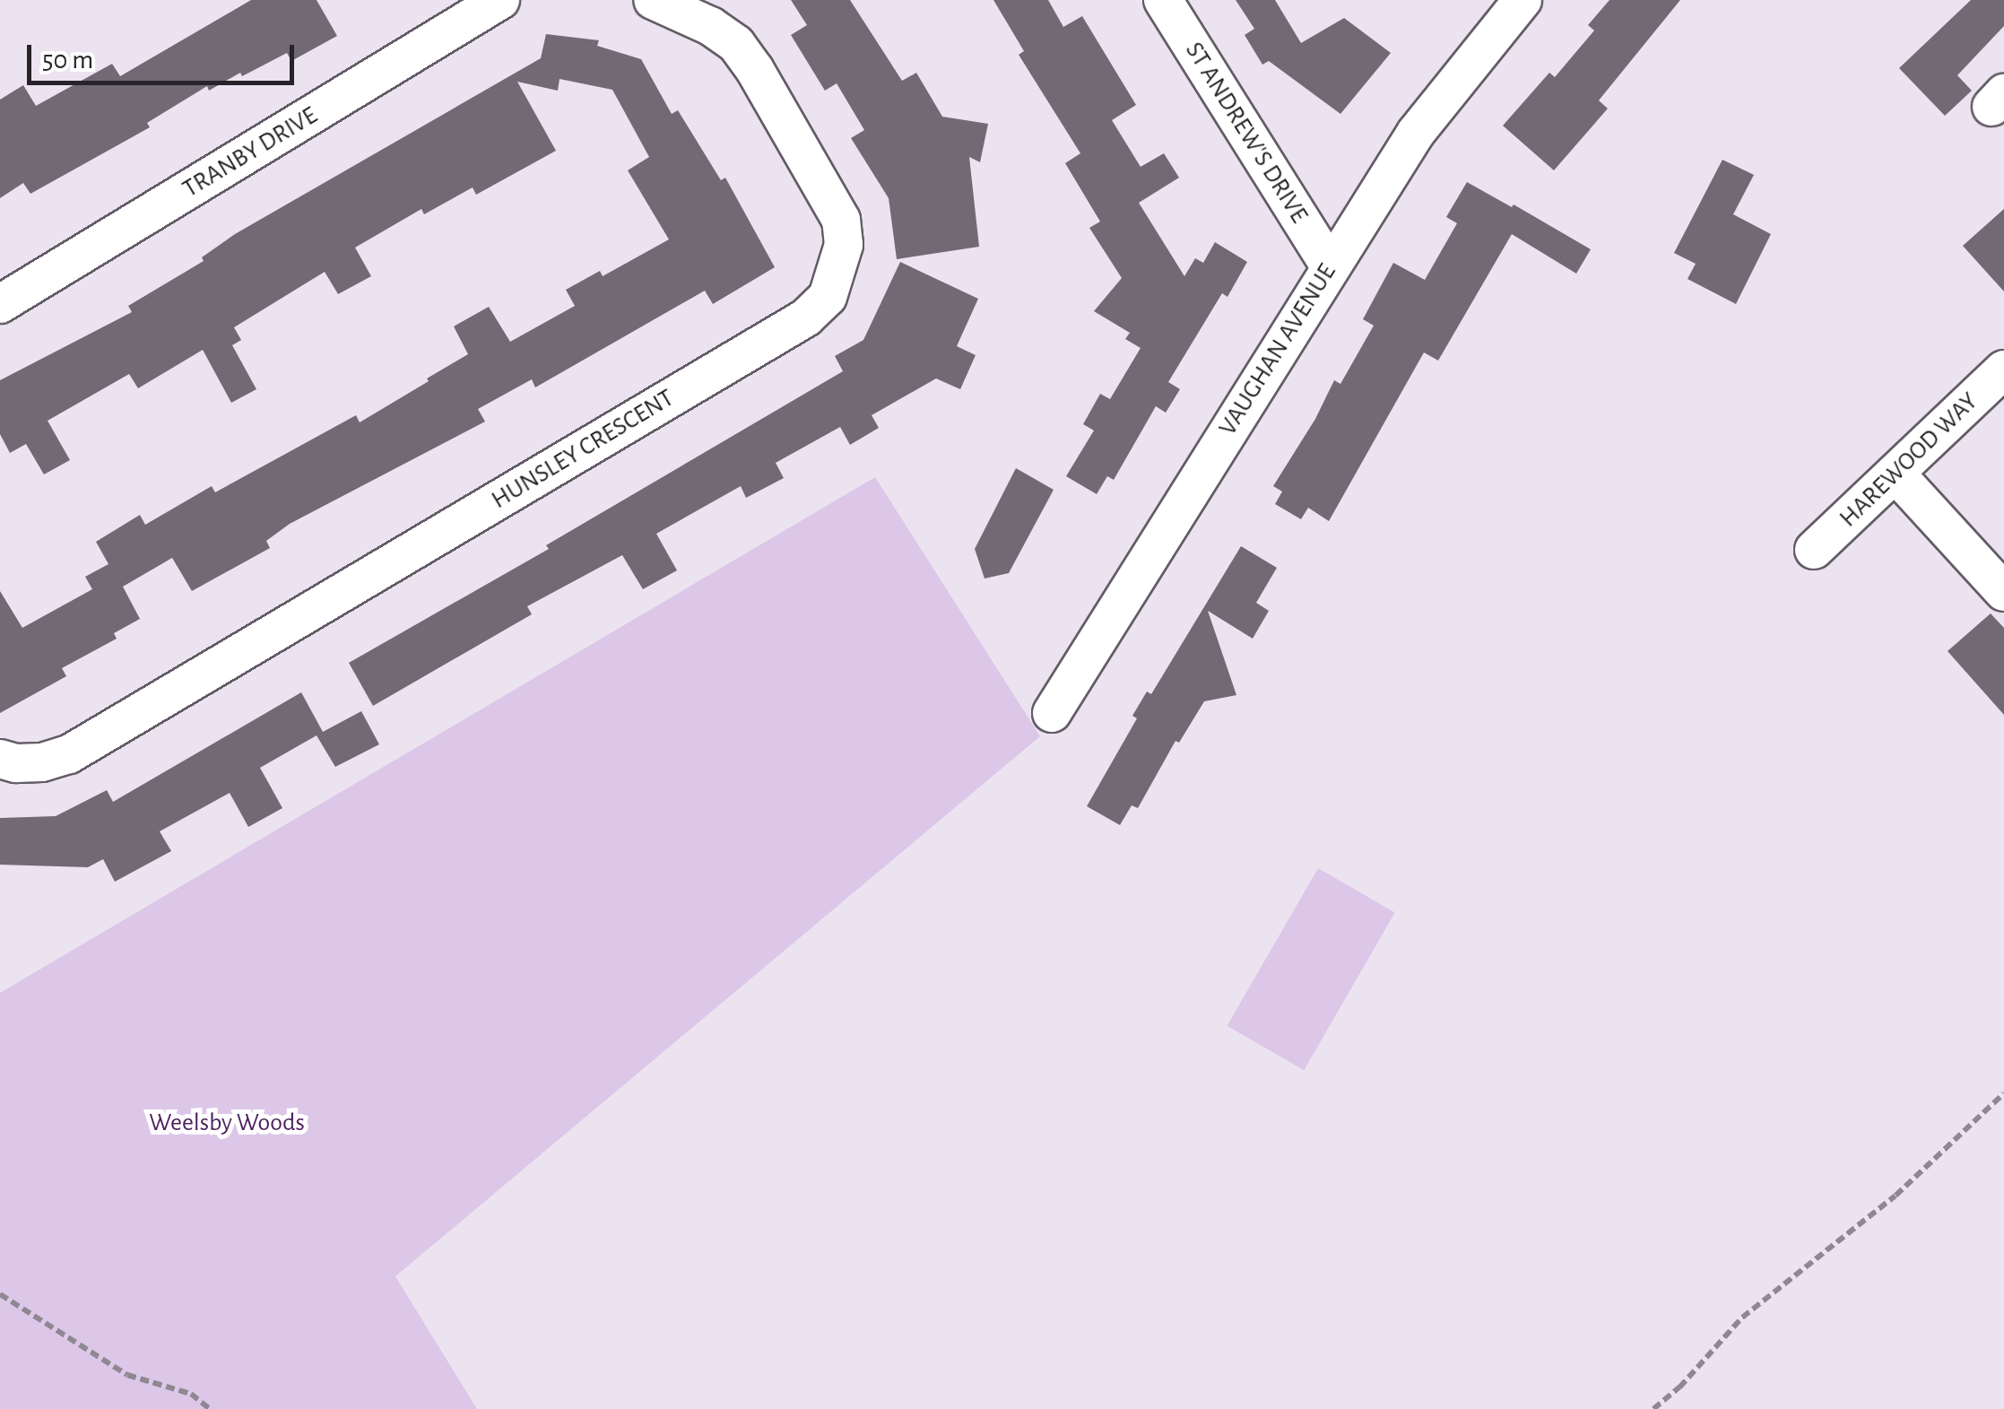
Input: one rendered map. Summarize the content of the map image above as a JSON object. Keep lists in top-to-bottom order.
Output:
{
  "streets": {
    "street": [
      "ST ANDREW'S DRIVE",
      "TRANBY DRIVE",
      "VAUGHAN AVENUE",
      "HUNSLEY CRESCENT",
      "HAREWOOD WAY"
    ]
  },
  "crossings": [
    ["ST ANDREW'S DRIVE", "VAUGHAN AVENUE"]
  ],
  "parks": ["Weelsby Woods"],
  "scale_bar": "50 m"
}
